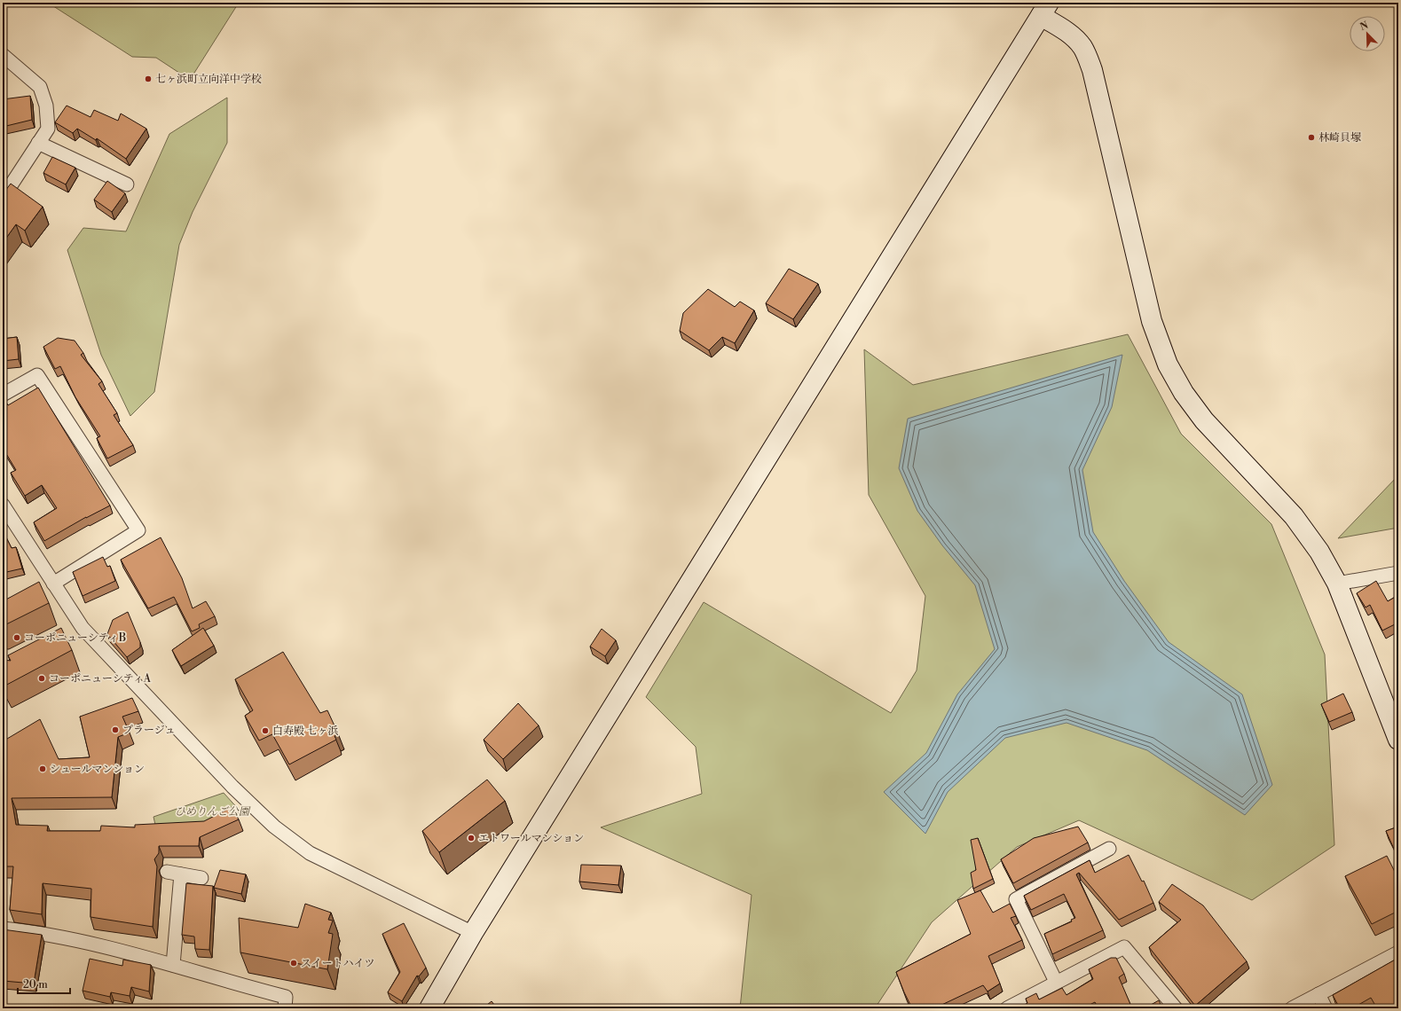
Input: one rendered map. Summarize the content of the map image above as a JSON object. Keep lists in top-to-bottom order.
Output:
{
  "parks": ["ひめりんご公園"],
  "places": [
    "七ヶ浜町立向洋中学校",
    "林崎貝塚",
    "コーポニューシティB",
    "コーポニューシティA",
    "プラージュ",
    "白寿殿 七ヶ浜",
    "シュールマンション",
    "エトワールマンション",
    "スイートハイツ"
  ],
  "scale_bar": "20 m",
  "north": "top left"
}
